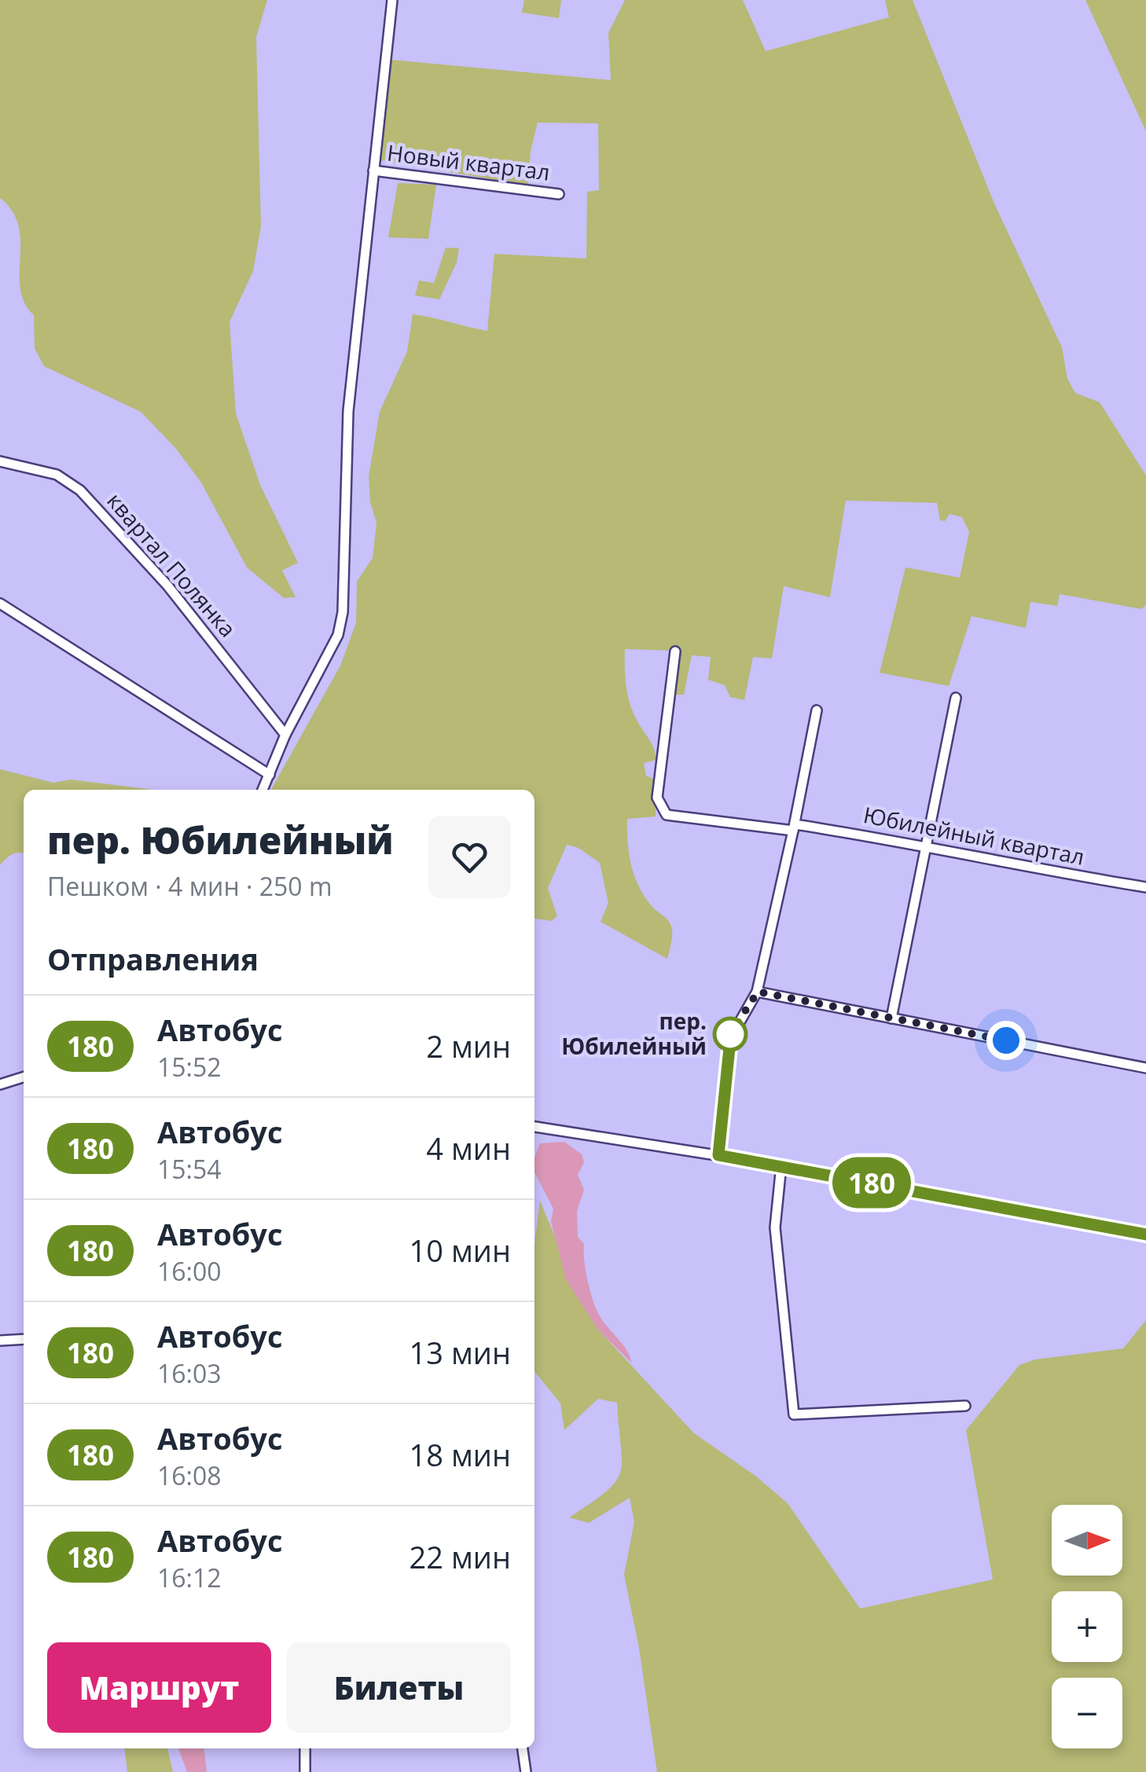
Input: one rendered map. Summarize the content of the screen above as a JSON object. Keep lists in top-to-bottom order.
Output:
{
  "streets": {
    "street": ["Новый квартал", "квартал Полянка", "Юбилейный квартал"]
  },
  "places": ["пер. Юбилейный"],
  "lines": ["bus line 180"],
  "north": "right",
  "page": {
    "on_map": "180",
    "heading": [
      ["пер. Юбилейный", "Пешком · 4 мин · 250 m"],
      "Отправления"
    ],
    "list": [
      {
        "mark": "180",
        "name": "Автобус",
        "note": "15:52",
        "value": "2 мин"
      },
      {
        "mark": "180",
        "name": "Автобус",
        "note": "15:54",
        "value": "4 мин"
      },
      {
        "mark": "180",
        "name": "Автобус",
        "note": "16:00",
        "value": "10 мин"
      },
      {
        "mark": "180",
        "name": "Автобус",
        "note": "16:03",
        "value": "13 мин"
      },
      {
        "mark": "180",
        "name": "Автобус",
        "note": "16:08",
        "value": "18 мин"
      },
      {
        "mark": "180",
        "name": "Автобус",
        "note": "16:12",
        "value": "22 мин"
      }
    ],
    "map_buttons": ["+", "−"],
    "buttons": ["Маршрут", "Билеты"]
  }
}
